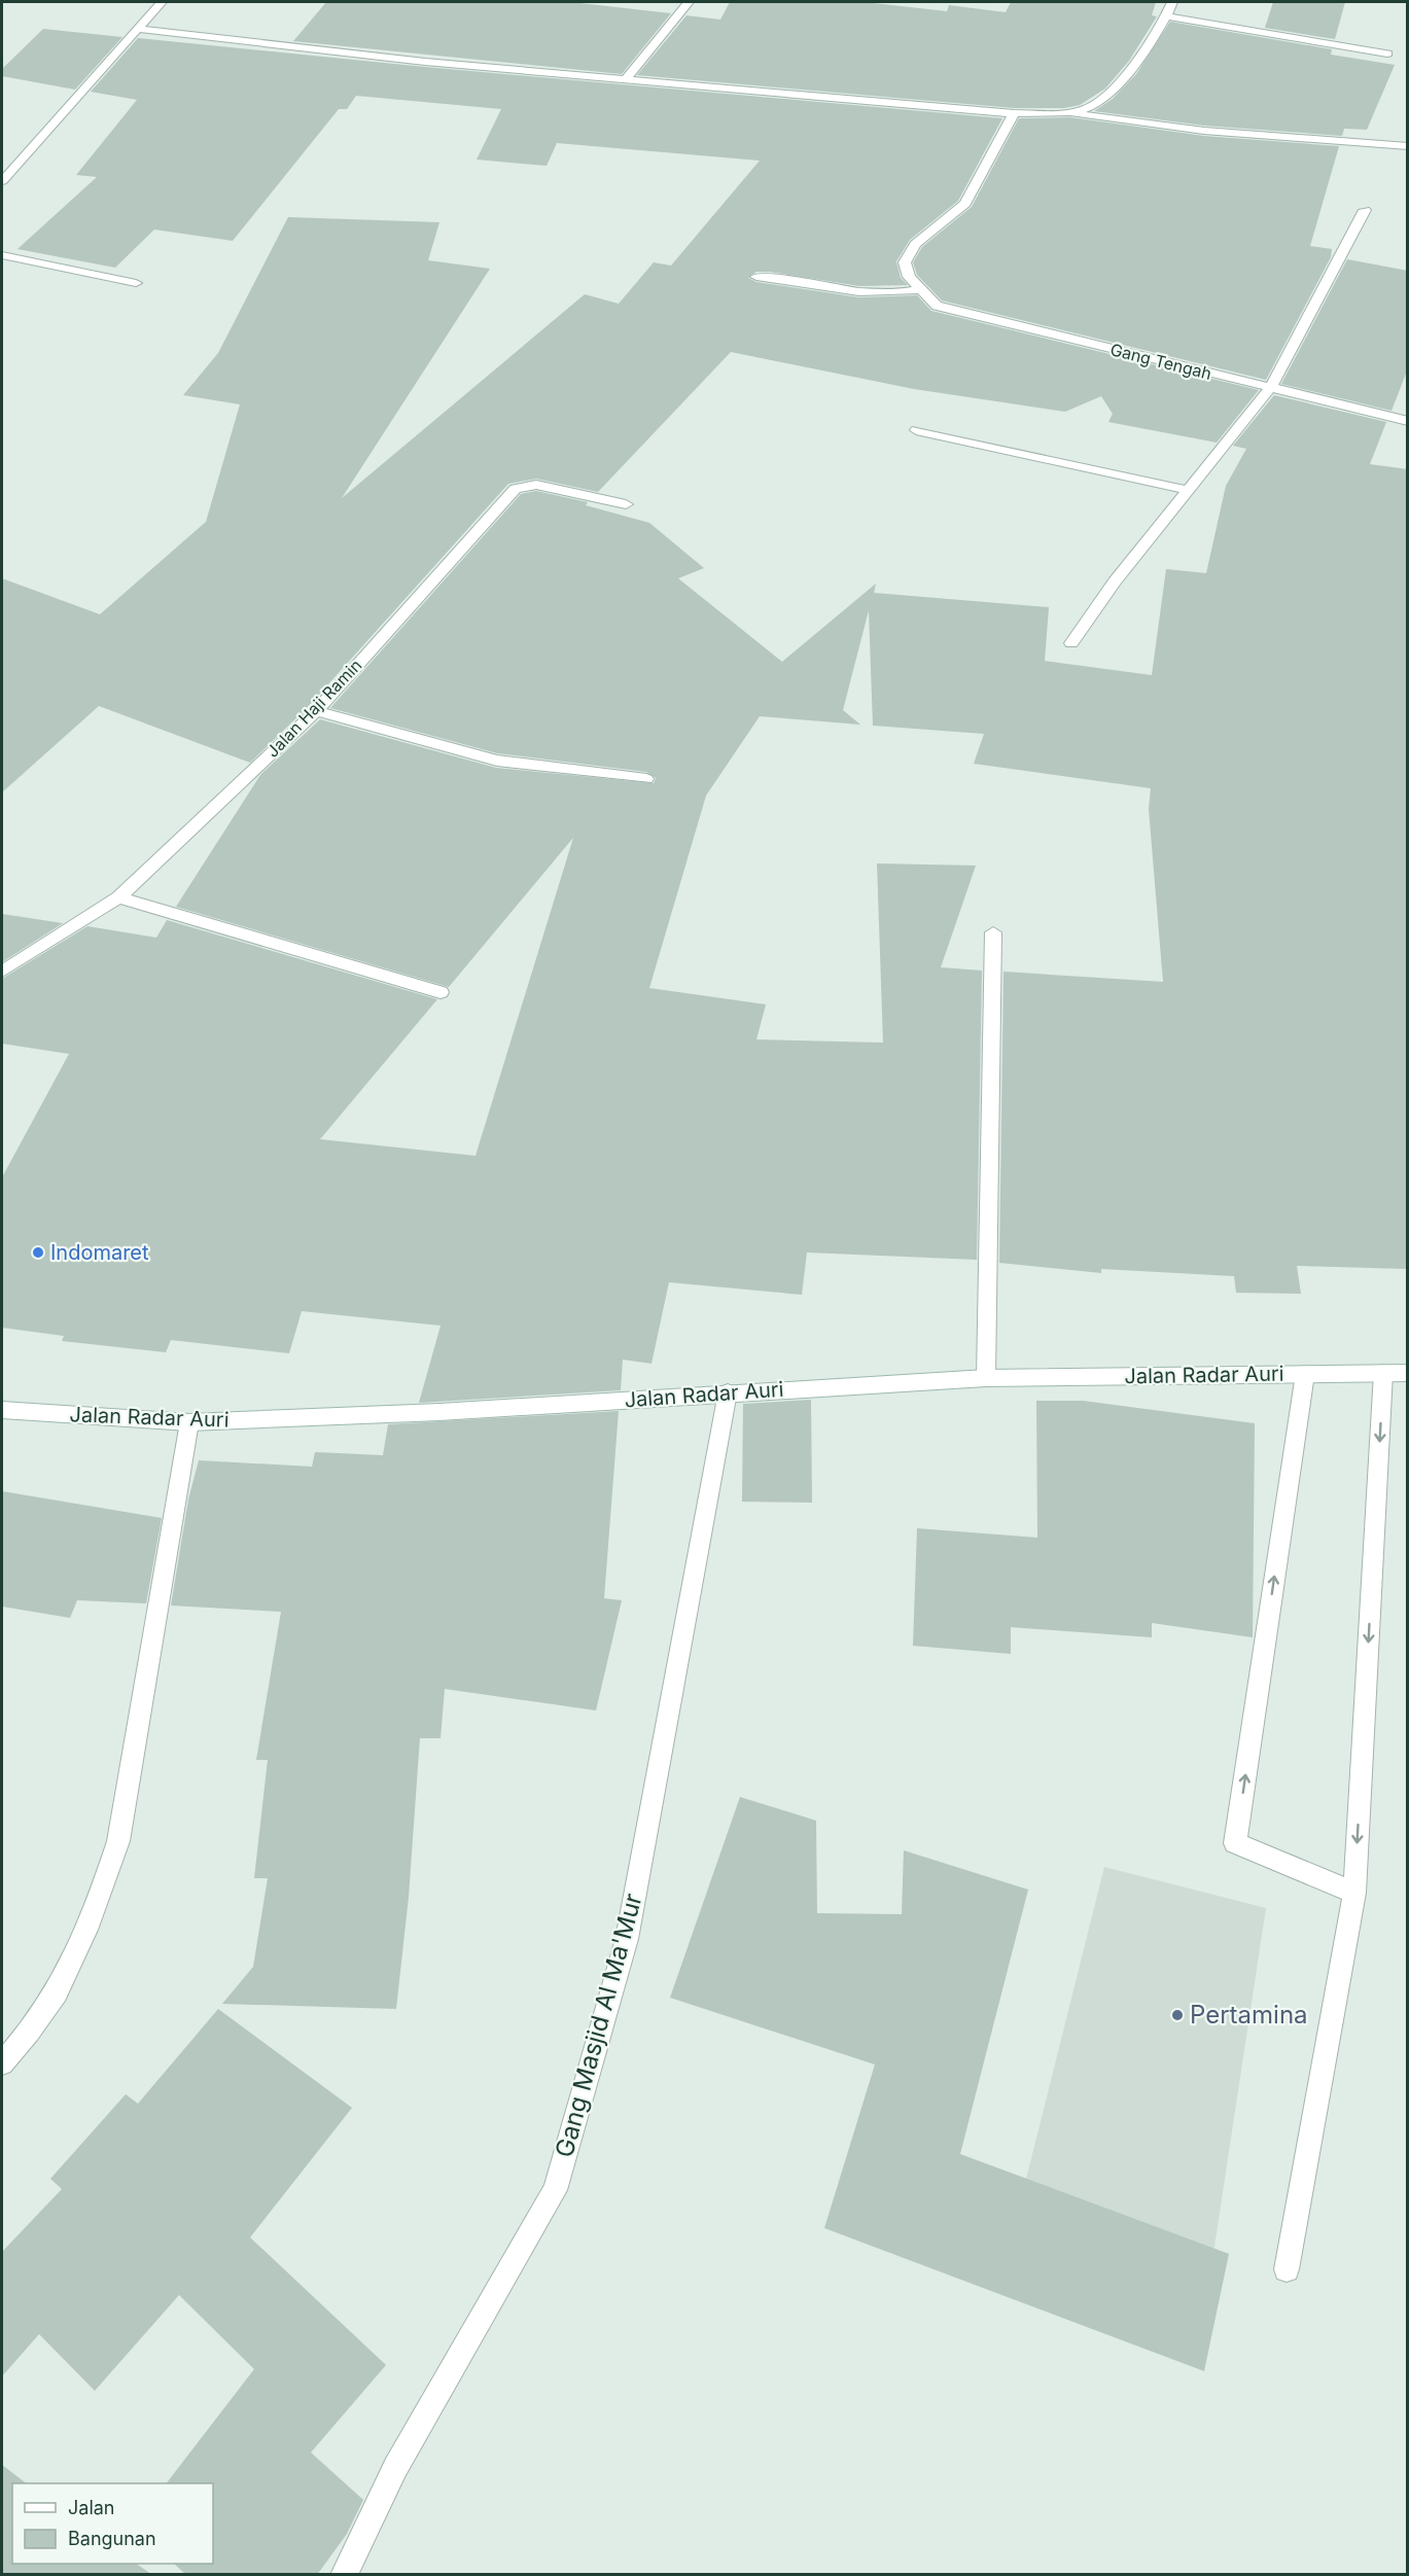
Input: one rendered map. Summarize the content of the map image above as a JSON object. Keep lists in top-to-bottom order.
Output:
{
  "streets": {
    "street": [
      "Gang Tengah",
      "Jalan Haji Ramin",
      "Jalan Radar Auri",
      "Gang Masjid Al Ma'Mur"
    ]
  },
  "crossings": [
    ["Jalan Radar Auri", "Gang Masjid Al Ma'Mur"]
  ],
  "places": ["Indomaret", "Pertamina"],
  "legend": ["Jalan", "Bangunan"]
}
